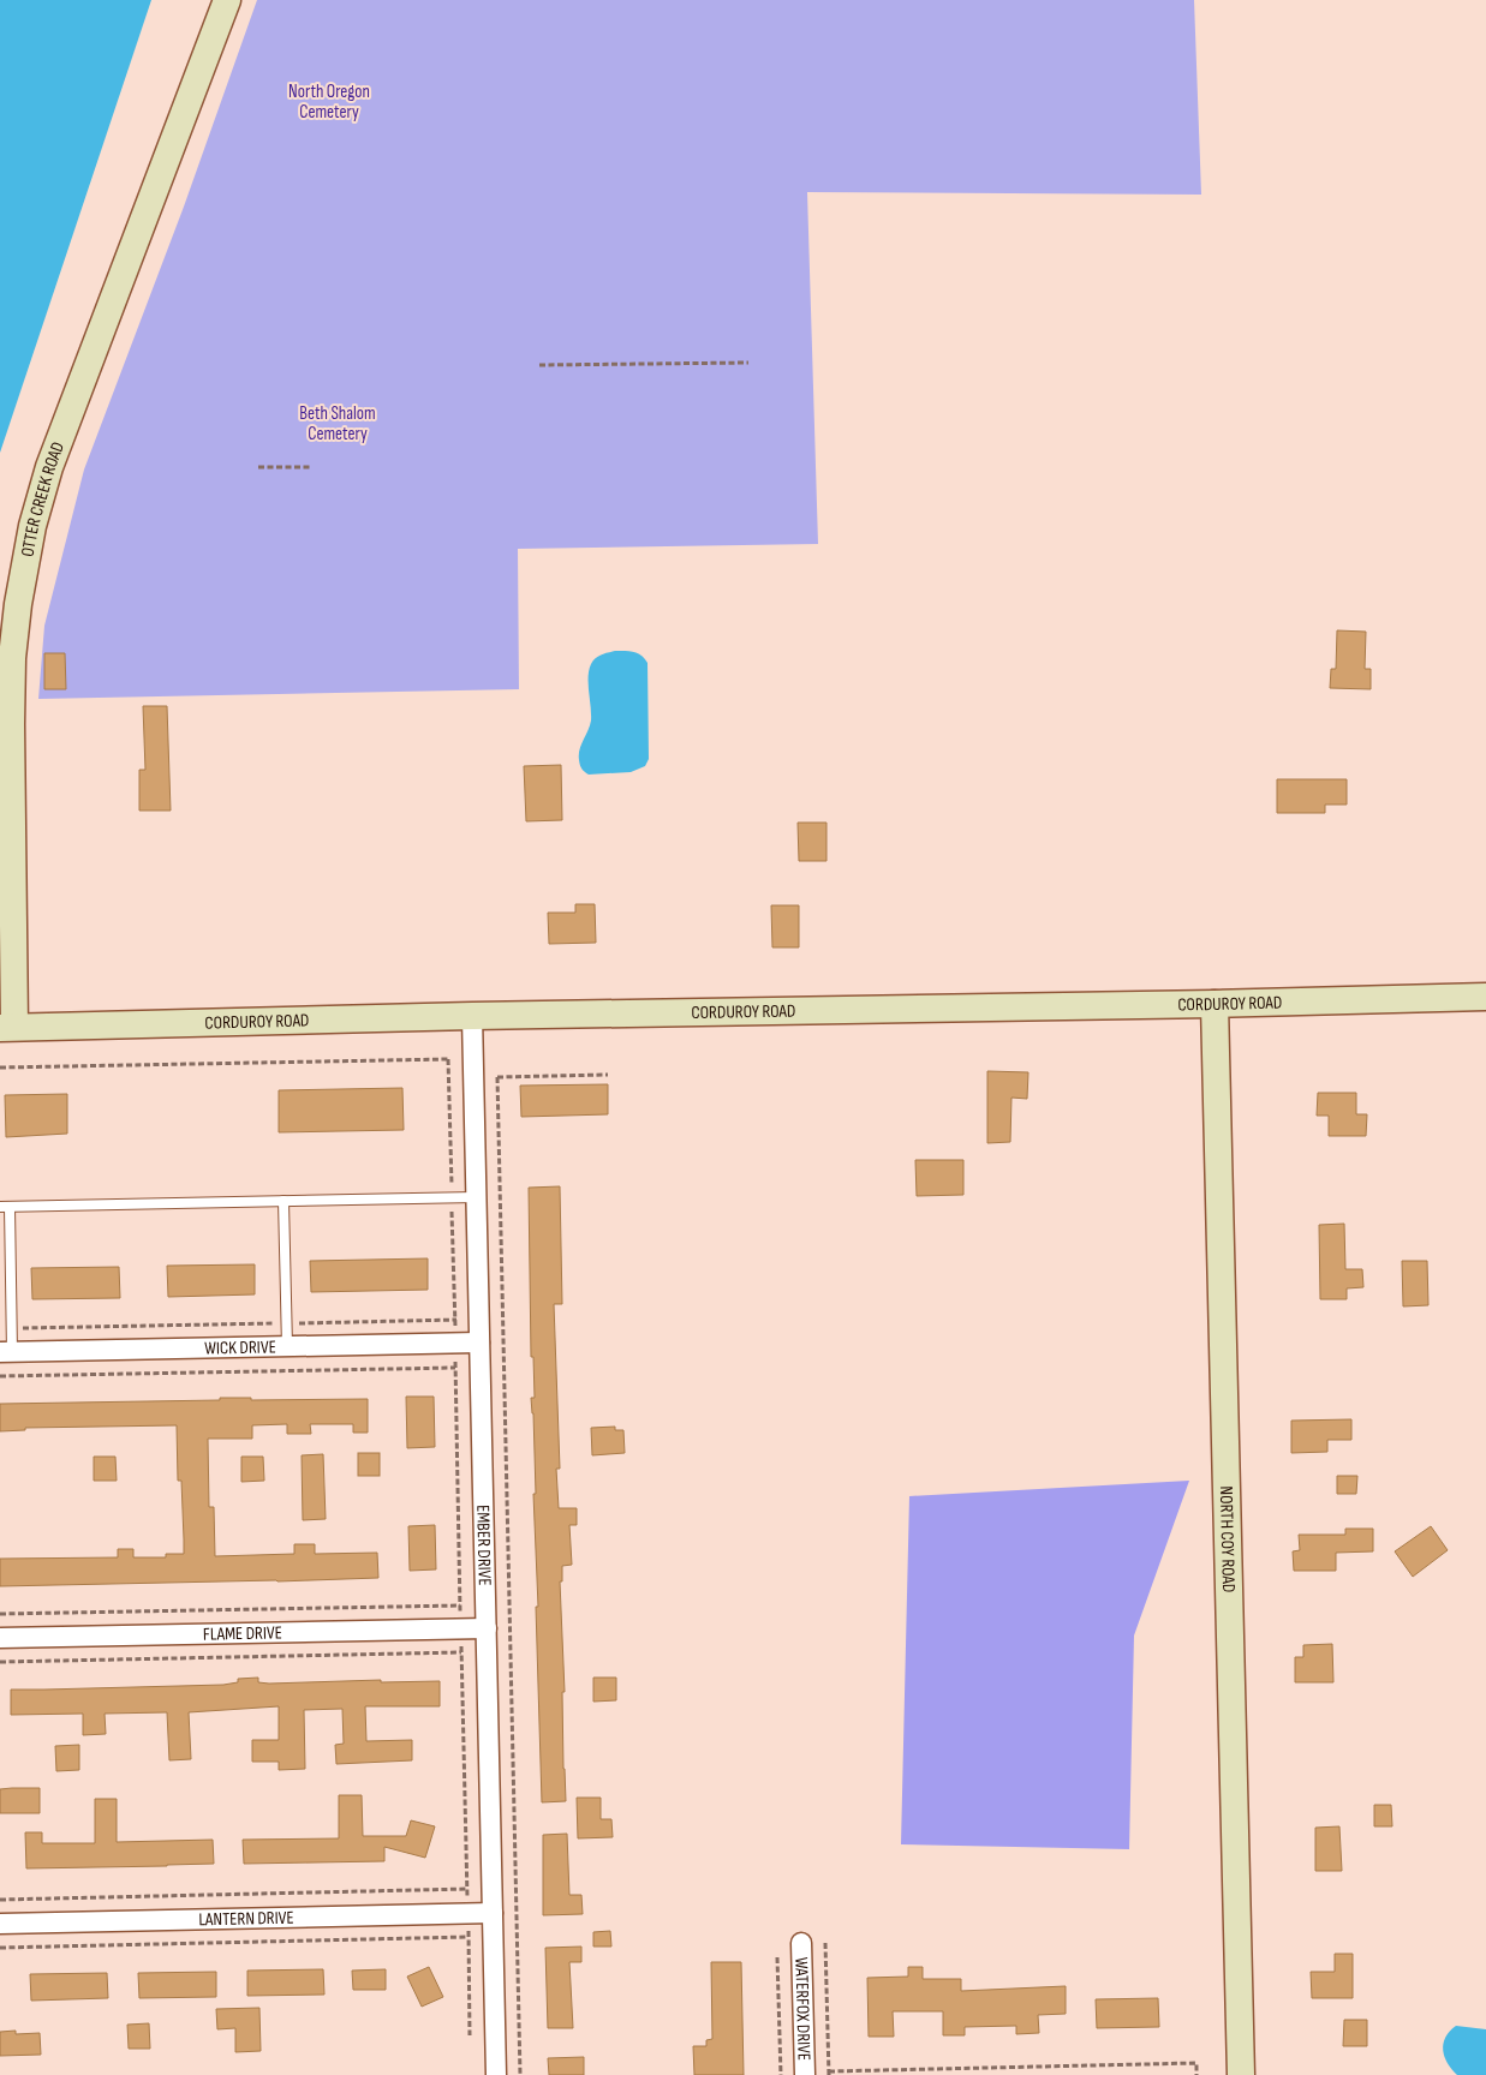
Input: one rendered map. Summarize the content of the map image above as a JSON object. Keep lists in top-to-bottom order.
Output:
{
  "streets": {
    "street": [
      "OTTER CREEK ROAD",
      "CORDUROY ROAD",
      "WICK DRIVE",
      "NORTH COY ROAD",
      "EMBER DRIVE",
      "FLAME DRIVE",
      "LANTERN DRIVE",
      "WATERFOX DRIVE"
    ]
  },
  "crossings": [
    ["OTTER CREEK ROAD", "CORDUROY ROAD"],
    ["CORDUROY ROAD", "NORTH COY ROAD"],
    ["CORDUROY ROAD", "EMBER DRIVE"],
    ["WICK DRIVE", "EMBER DRIVE"],
    ["EMBER DRIVE", "FLAME DRIVE"],
    ["EMBER DRIVE", "LANTERN DRIVE"]
  ],
  "parks": ["North Oregon Cemetery", "Beth Shalom Cemetery"]
}
